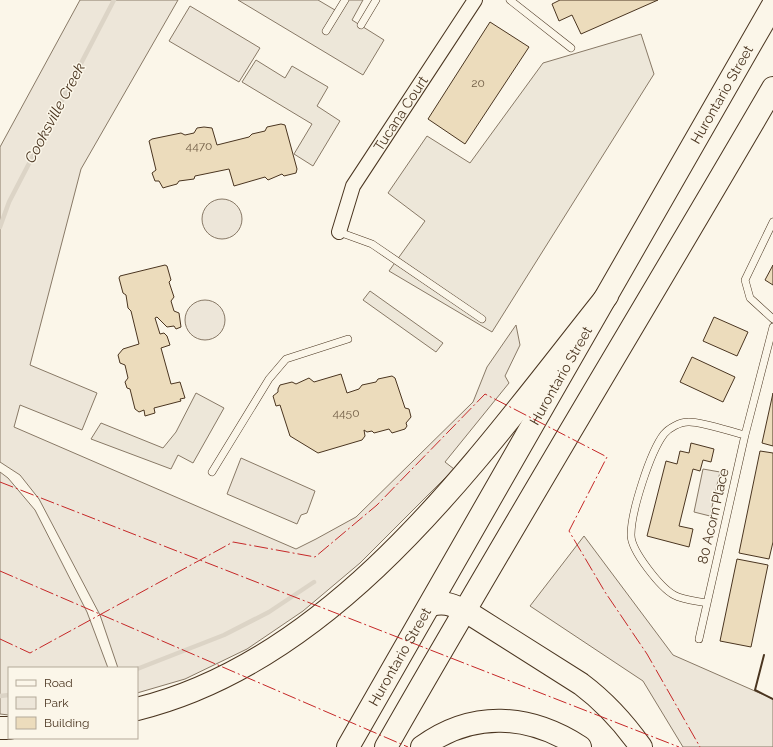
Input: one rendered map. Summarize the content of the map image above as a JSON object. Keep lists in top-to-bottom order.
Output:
{
  "streets": {
    "main road": ["Hurontario Street"],
    "street": ["Tucana Court"],
    "lane": ["80 Acorn Place"]
  },
  "water": ["Cooksville Creek"],
  "house_numbers": ["20", "4470", "4450"],
  "legend": ["Road", "Park", "Building"]
}
